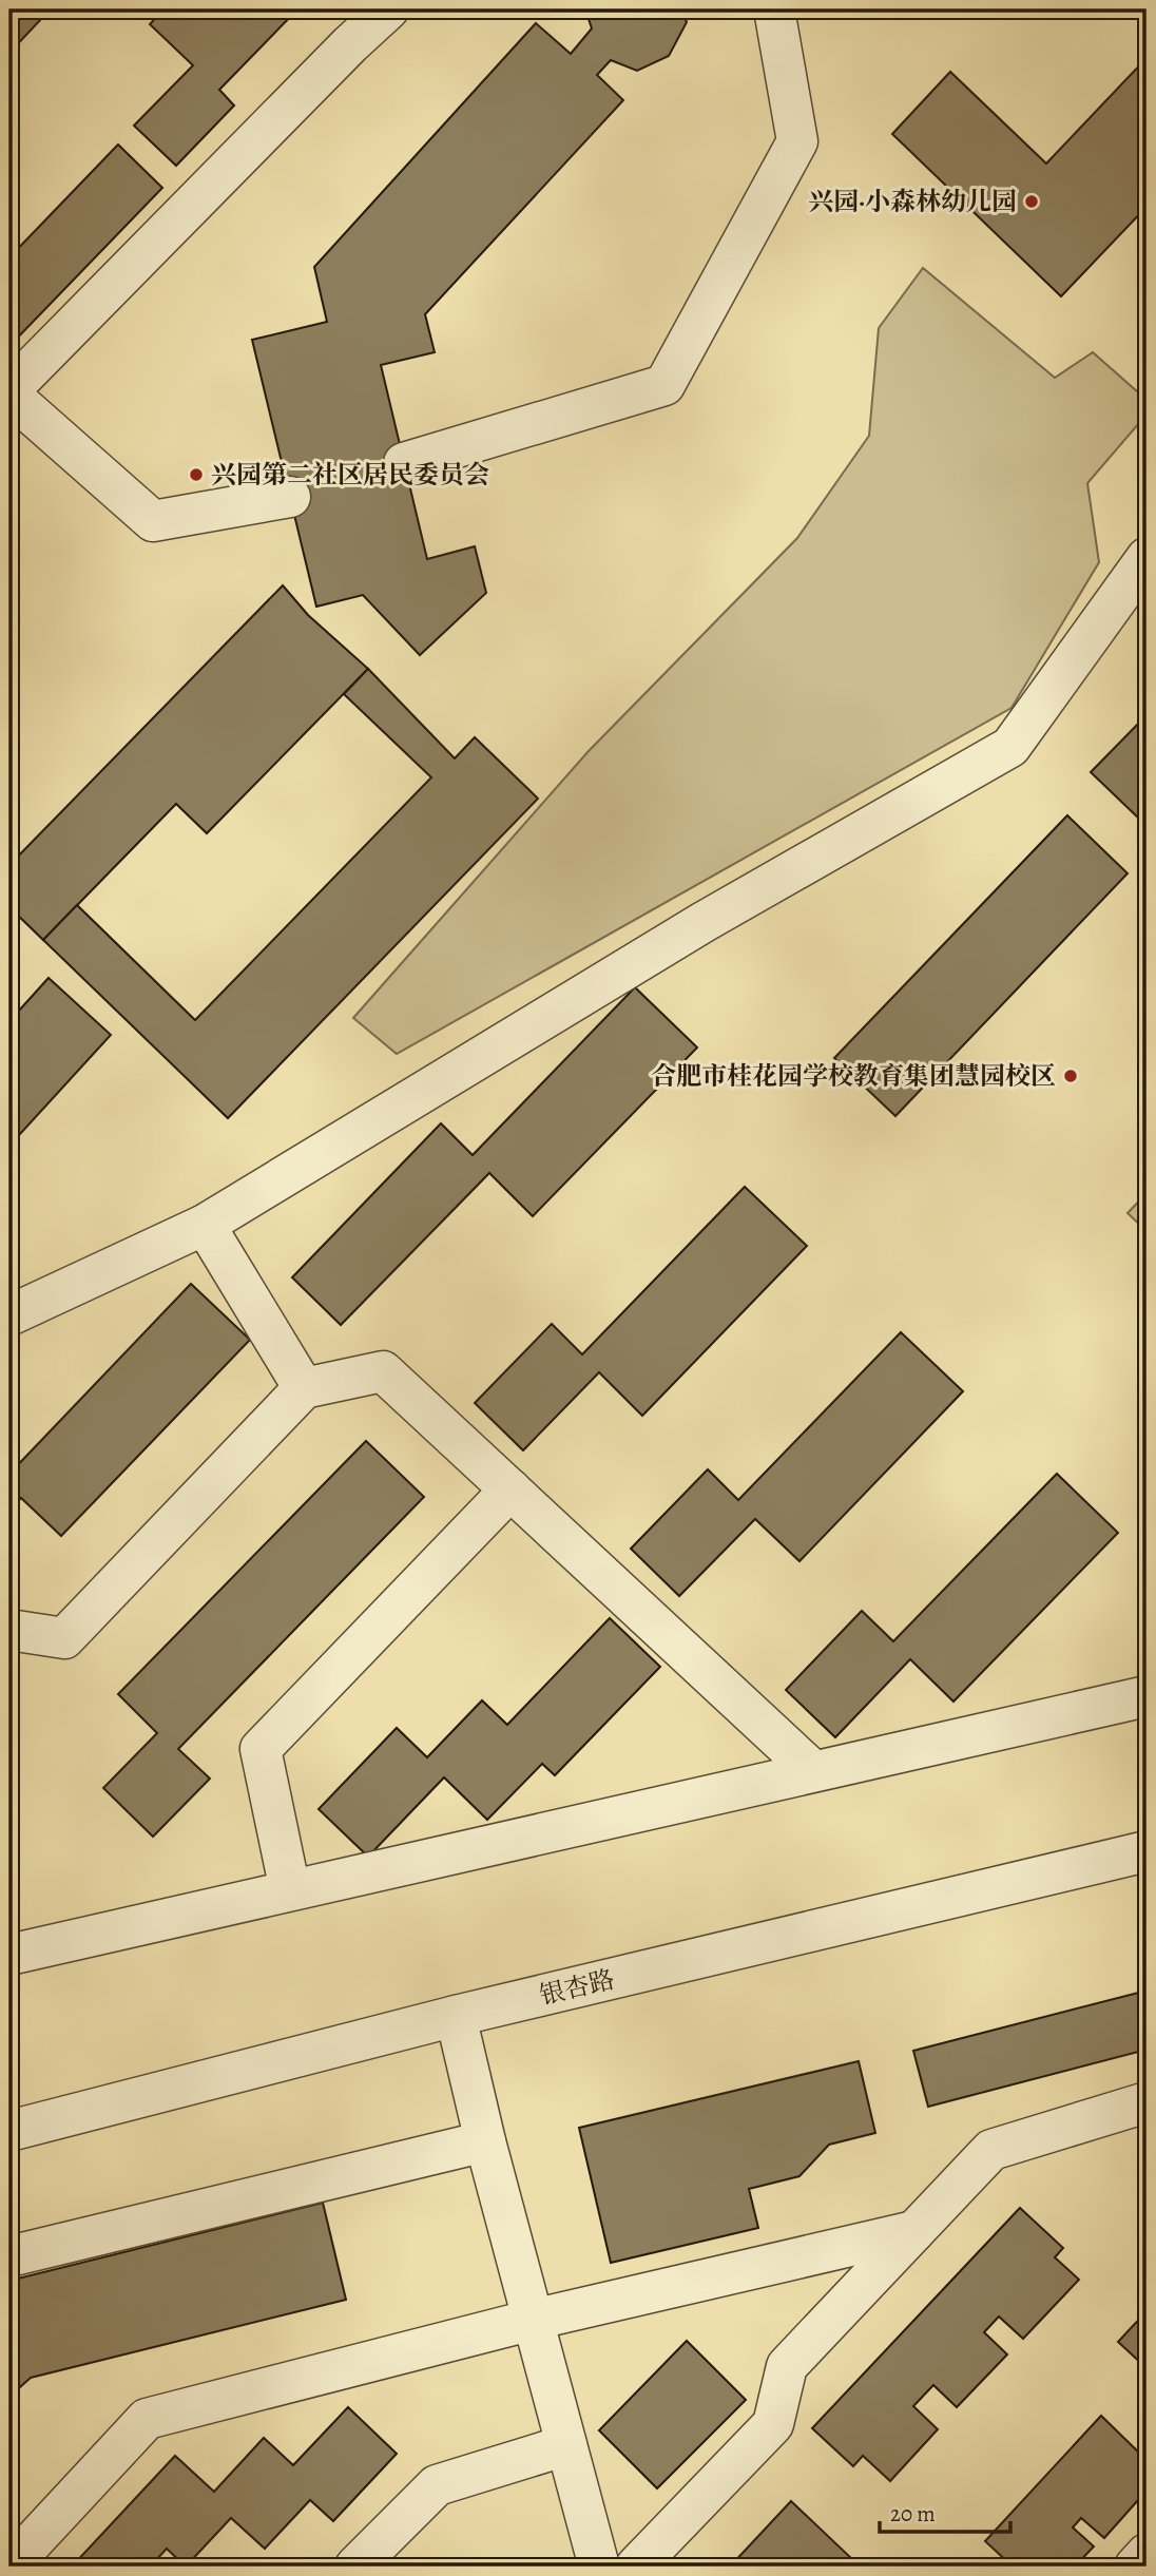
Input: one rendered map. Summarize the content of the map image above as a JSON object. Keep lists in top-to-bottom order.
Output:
{
  "streets": {
    "street": ["银杏路"]
  },
  "places": ["兴园·小森林幼儿园", "兴园第二社区居民委员会", "合肥市桂花园学校教育集团慧园校区"],
  "scale_bar": "20 m"
}
